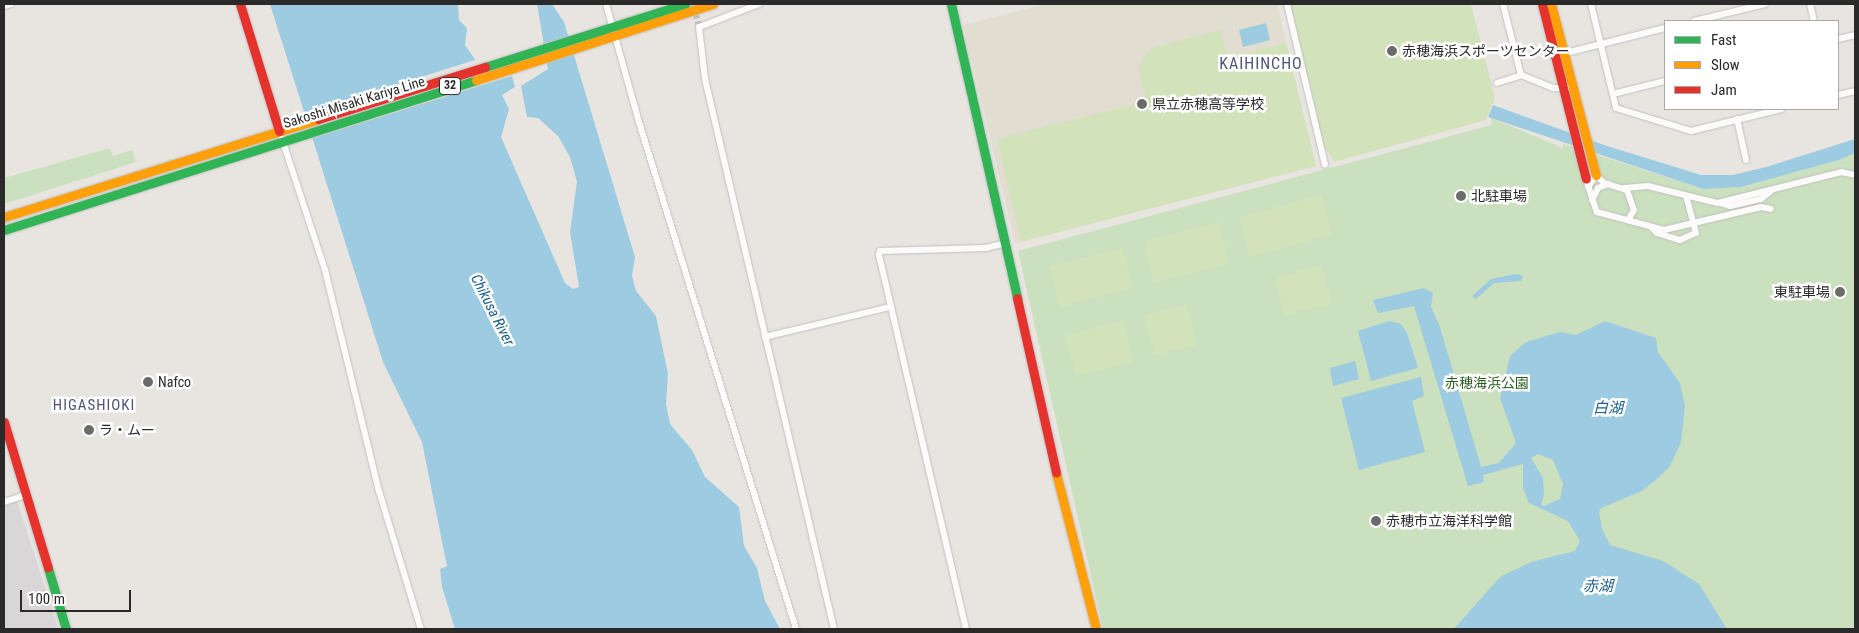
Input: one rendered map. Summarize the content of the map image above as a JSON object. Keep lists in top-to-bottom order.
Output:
{
  "streets": {
    "street": ["32", "Sakoshi Misaki Kariya Line"]
  },
  "districts": ["KAIHINCHO", "HIGASHIOKI"],
  "water": ["Chikusa River", "白湖", "赤湖"],
  "parks": ["赤穂海浜公園"],
  "places": [
    "赤穂海浜スポーツセンター",
    "県立赤穂高等学校",
    "北駐車場",
    "東駐車場",
    "Nafco",
    "ラ・ムー",
    "赤穂市立海洋科学館"
  ],
  "legend": ["Fast", "Slow", "Jam"],
  "scale_bar": "100 m"
}
